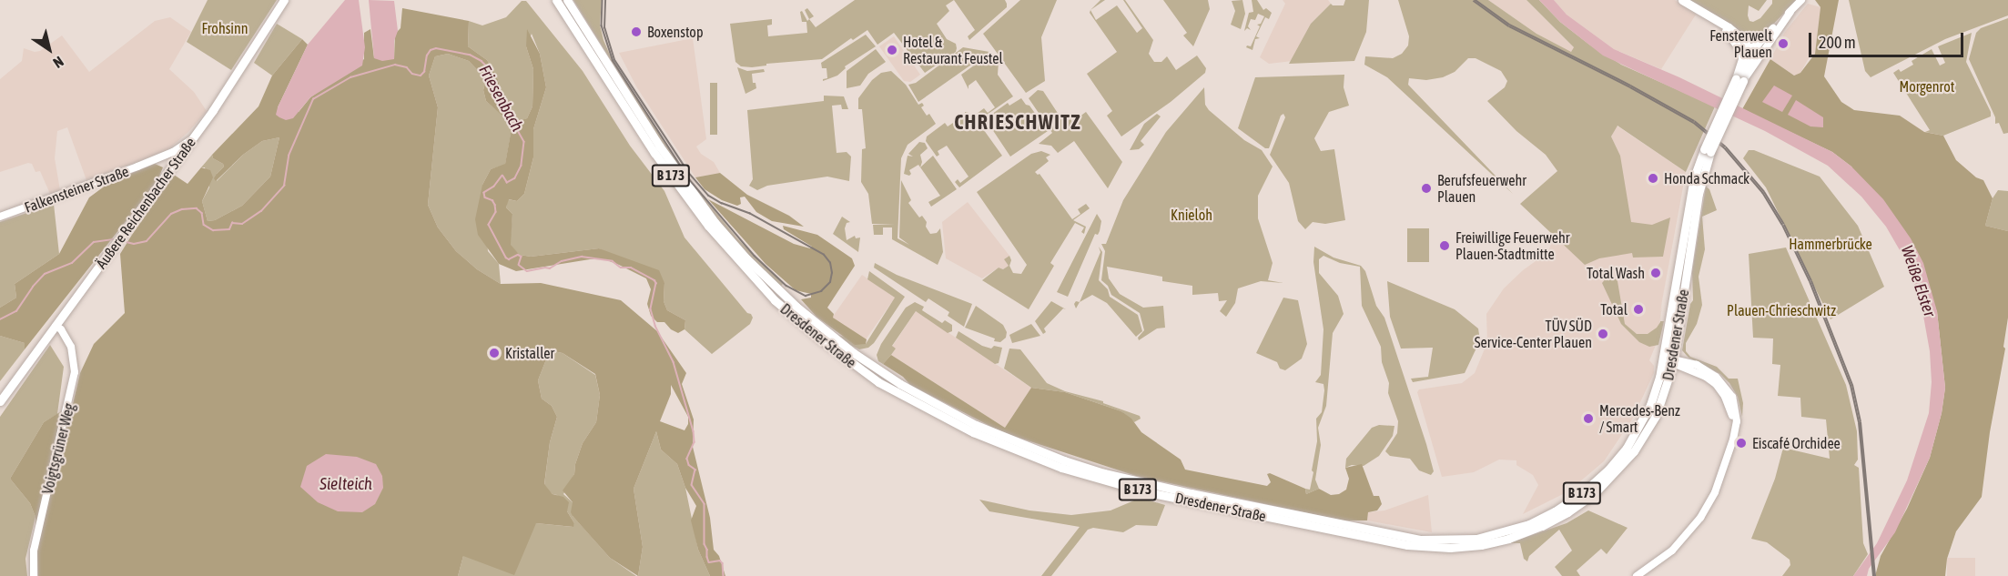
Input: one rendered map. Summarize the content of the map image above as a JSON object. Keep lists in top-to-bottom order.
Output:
{
  "streets": {
    "main road": [
      "B 173",
      "Falkensteiner Straße",
      "Äußere Reichenbacher Straße",
      "Dresdener Straße"
    ],
    "street": ["Voigtsgrüner Weg"]
  },
  "crossings": [
    ["B 173", "Dresdener Straße"],
    ["Falkensteiner Straße", "Äußere Reichenbacher Straße"],
    ["Äußere Reichenbacher Straße", "Voigtsgrüner Weg"]
  ],
  "districts": ["CHRIESCHWITZ"],
  "water": ["Friesenbach", "Weiße Elster", "Sielteich"],
  "parks": [
    "Frohsinn",
    "Morgenrot",
    "Knieloh",
    "Hammerbrücke",
    "Plauen-Chrieschwitz"
  ],
  "places": [
    "Boxenstop",
    "Fensterwelt Plauen",
    "Hotel & Restaurant Feustel",
    "Honda Schmack",
    "Berufsfeuerwehr Plauen",
    "Freiwillige Feuerwehr Plauen-Stadtmitte",
    "Total Wash",
    "Total",
    "TÜV SÜD Service-Center Plauen",
    "Kristaller",
    "Mercedes-Benz / Smart",
    "Eiscafé Orchidee"
  ],
  "scale_bar": "200 m",
  "north": "bottom right"
}
